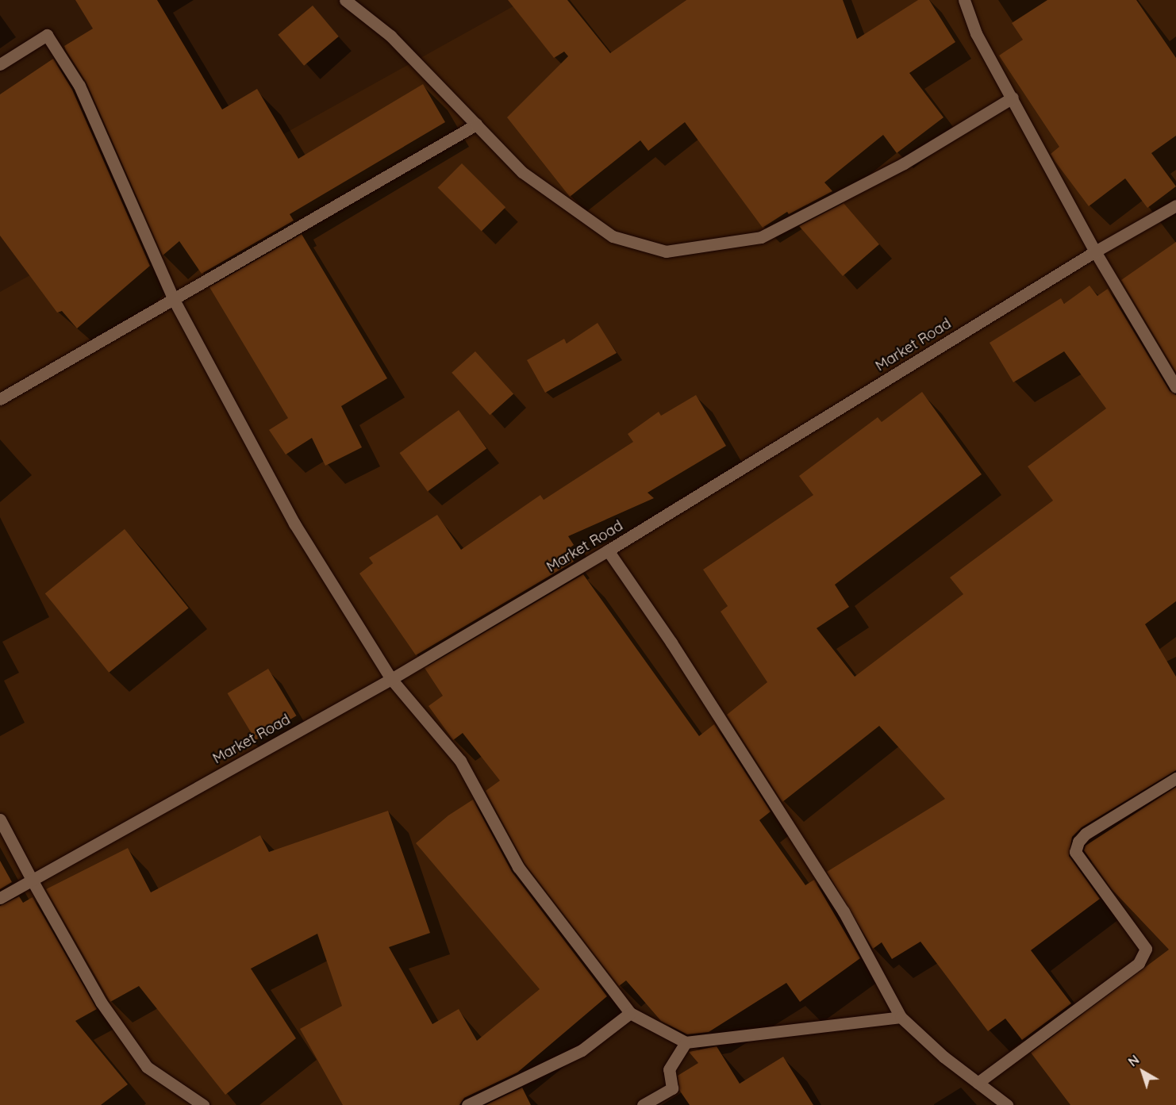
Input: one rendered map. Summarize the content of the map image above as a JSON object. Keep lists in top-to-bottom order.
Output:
{
  "streets": {
    "street": ["Market Road"]
  },
  "north": "top left"
}
